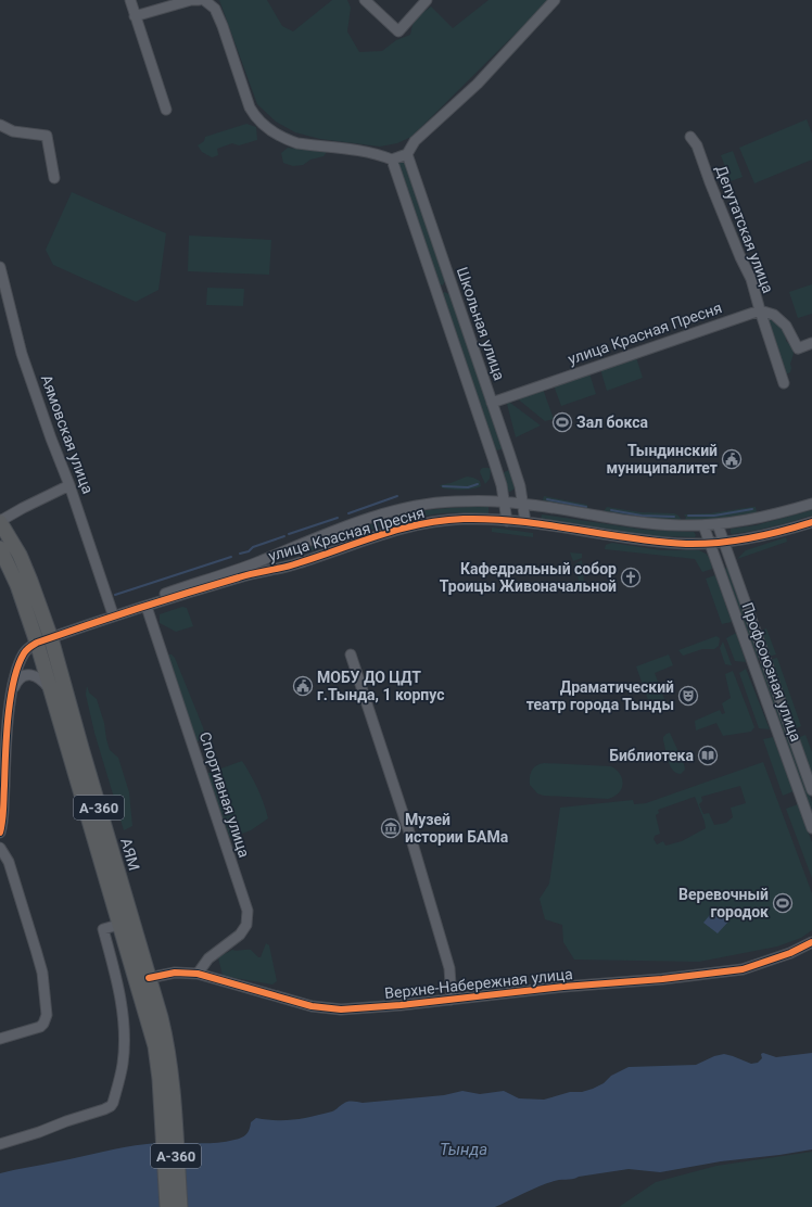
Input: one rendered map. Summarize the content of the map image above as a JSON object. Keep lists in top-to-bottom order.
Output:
{
  "streets": {
    "highway": ["А-360", "АЯМ"],
    "street": [
      "Депутатская улица",
      "Школьная улица",
      "улица Красная Пресня",
      "Аямовская улица",
      "Профсоюзная улица",
      "Спортивная улица",
      "Верхне-Набережная улица"
    ]
  },
  "crossings": [
    ["Депутатская улица", "улица Красная Пресня"],
    ["Школьная улица", "улица Красная Пресня"],
    ["улица Красная Пресня", "Аямовская улица"],
    ["улица Красная Пресня", "Профсоюзная улица"],
    ["улица Красная Пресня", "Спортивная улица"],
    ["улица Красная Пресня", "АЯМ"],
    ["Спортивная улица", "Верхне-Набережная улица"],
    ["АЯМ", "Верхне-Набережная улица"]
  ],
  "water": ["Тында"],
  "places": {
    "sports": ["Зал бокса", "Веревочный городок"],
    "public building": ["Тындинский муниципалитет", "МОБУ ДО ЦДТ г.Тында, 1 корпус"],
    "church": ["Кафедральный собор Троицы Живоначальной"],
    "theatre": ["Драматический театр города Тынды"],
    "library": ["Библиотека"],
    "museum": ["Музей истории БАМа"]
  }
}
